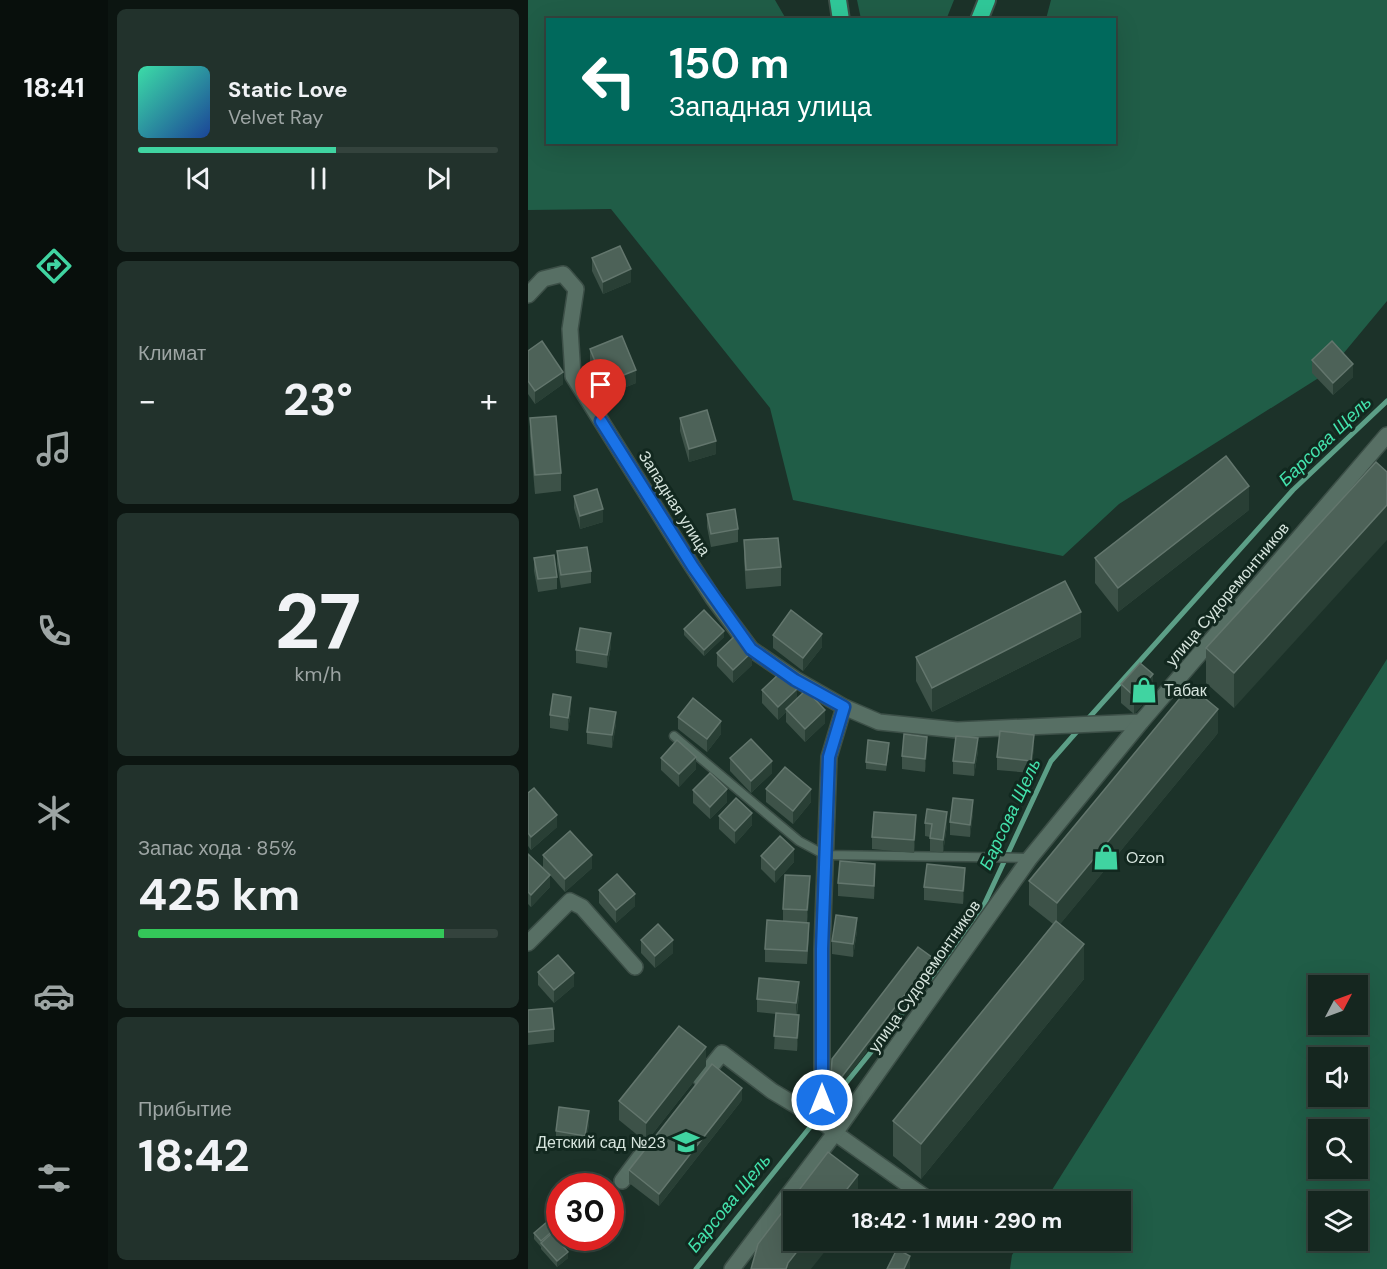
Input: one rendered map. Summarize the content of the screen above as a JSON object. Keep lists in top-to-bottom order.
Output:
{
  "streets": {
    "street": ["Западная улица", "улица Судоремонтников"]
  },
  "crossings": [
    ["Западная улица", "улица Судоремонтников"]
  ],
  "water": ["Барсова Щель"],
  "places": {
    "shop": ["Табак", "Ozon"],
    "school or university": ["Детский сад №23"]
  },
  "north": "top right",
  "page": {
    "tabs": "18:41",
    "turn": ["150 m", "Западная улица"],
    "song": ["Static Love", "Velvet Ray"],
    "tile": [
      "Климат",
      ["27", "km/h"],
      ["Запас хода · 85%", "425 km"],
      ["Прибытие", "18:42"]
    ],
    "heat": ["−", "23°", "+"],
    "limit": "30",
    "trip": "18:42 · 1 мин · 290 m"
  }
}
